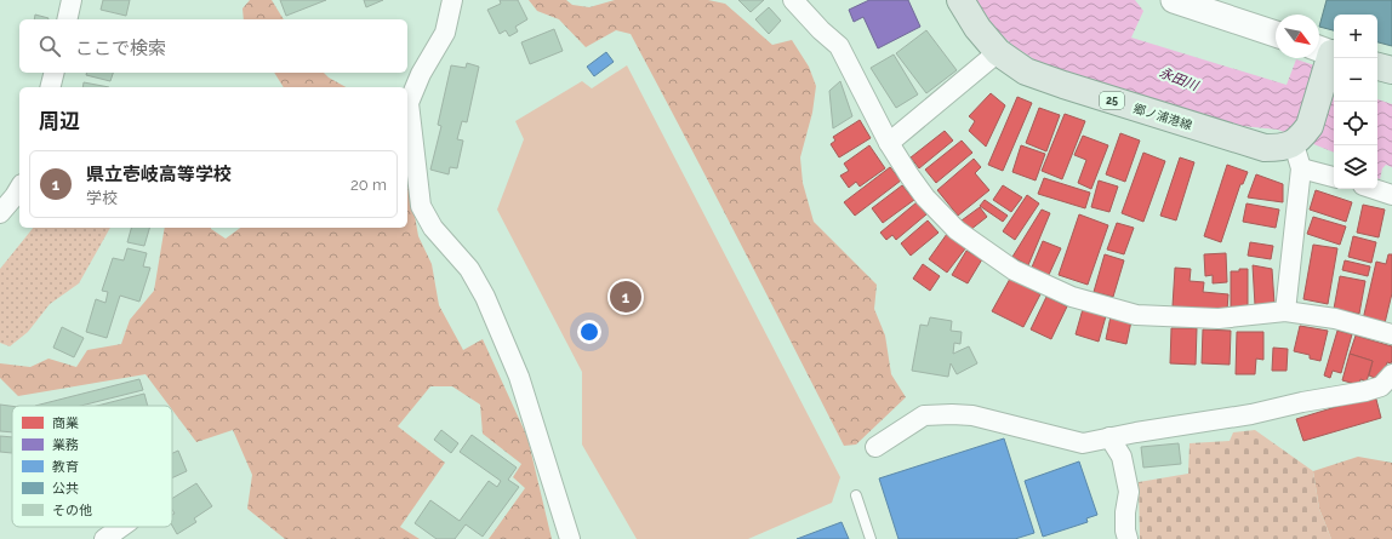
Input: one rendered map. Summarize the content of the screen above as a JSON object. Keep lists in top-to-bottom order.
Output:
{
  "streets": {
    "main road": ["25", "郷ノ浦港線"]
  },
  "water": ["永田川"],
  "legend": [
    "商業",
    "業務",
    "教育",
    "公共",
    "その他"
  ],
  "north": "bottom right",
  "page": {
    "map_buttons": ["+", "−"],
    "search": "ここで検索",
    "heading": "周辺",
    "list": [
      {
        "mark": "1",
        "name": "県立壱岐高等学校",
        "note": "学校",
        "value": "20 m"
      }
    ],
    "pins": "1"
  }
}
